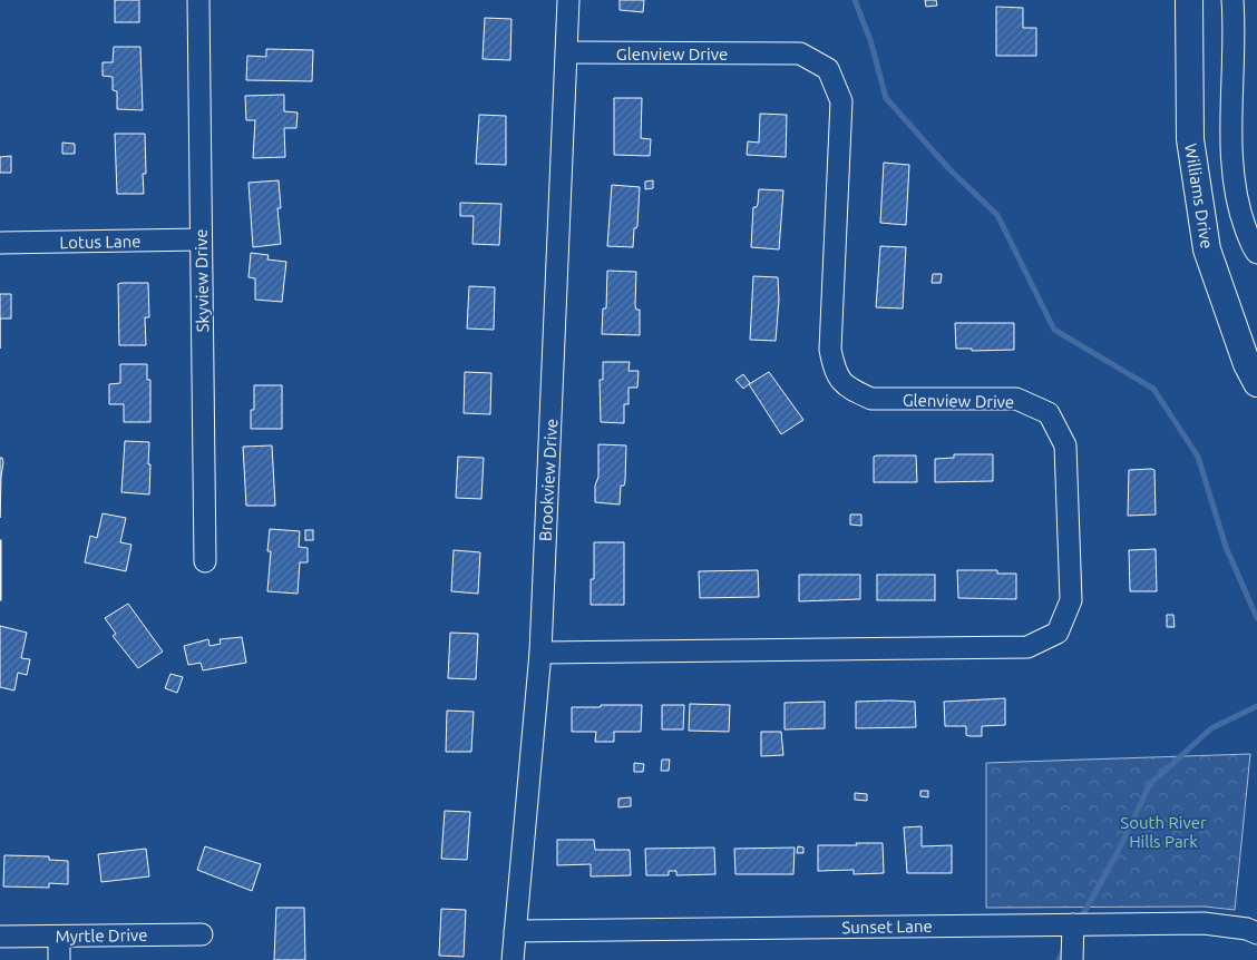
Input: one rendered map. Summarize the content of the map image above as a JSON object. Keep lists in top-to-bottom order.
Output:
{
  "streets": {
    "main road": ["Williams Drive"],
    "street": [
      "Glenview Drive",
      "Lotus Lane",
      "Skyview Drive",
      "Brookview Drive",
      "Sunset Lane",
      "Myrtle Drive"
    ]
  },
  "crossings": [
    ["Glenview Drive", "Brookview Drive"],
    ["Lotus Lane", "Skyview Drive"],
    ["Brookview Drive", "Sunset Lane"]
  ],
  "parks": ["South River Hills Park"]
}
